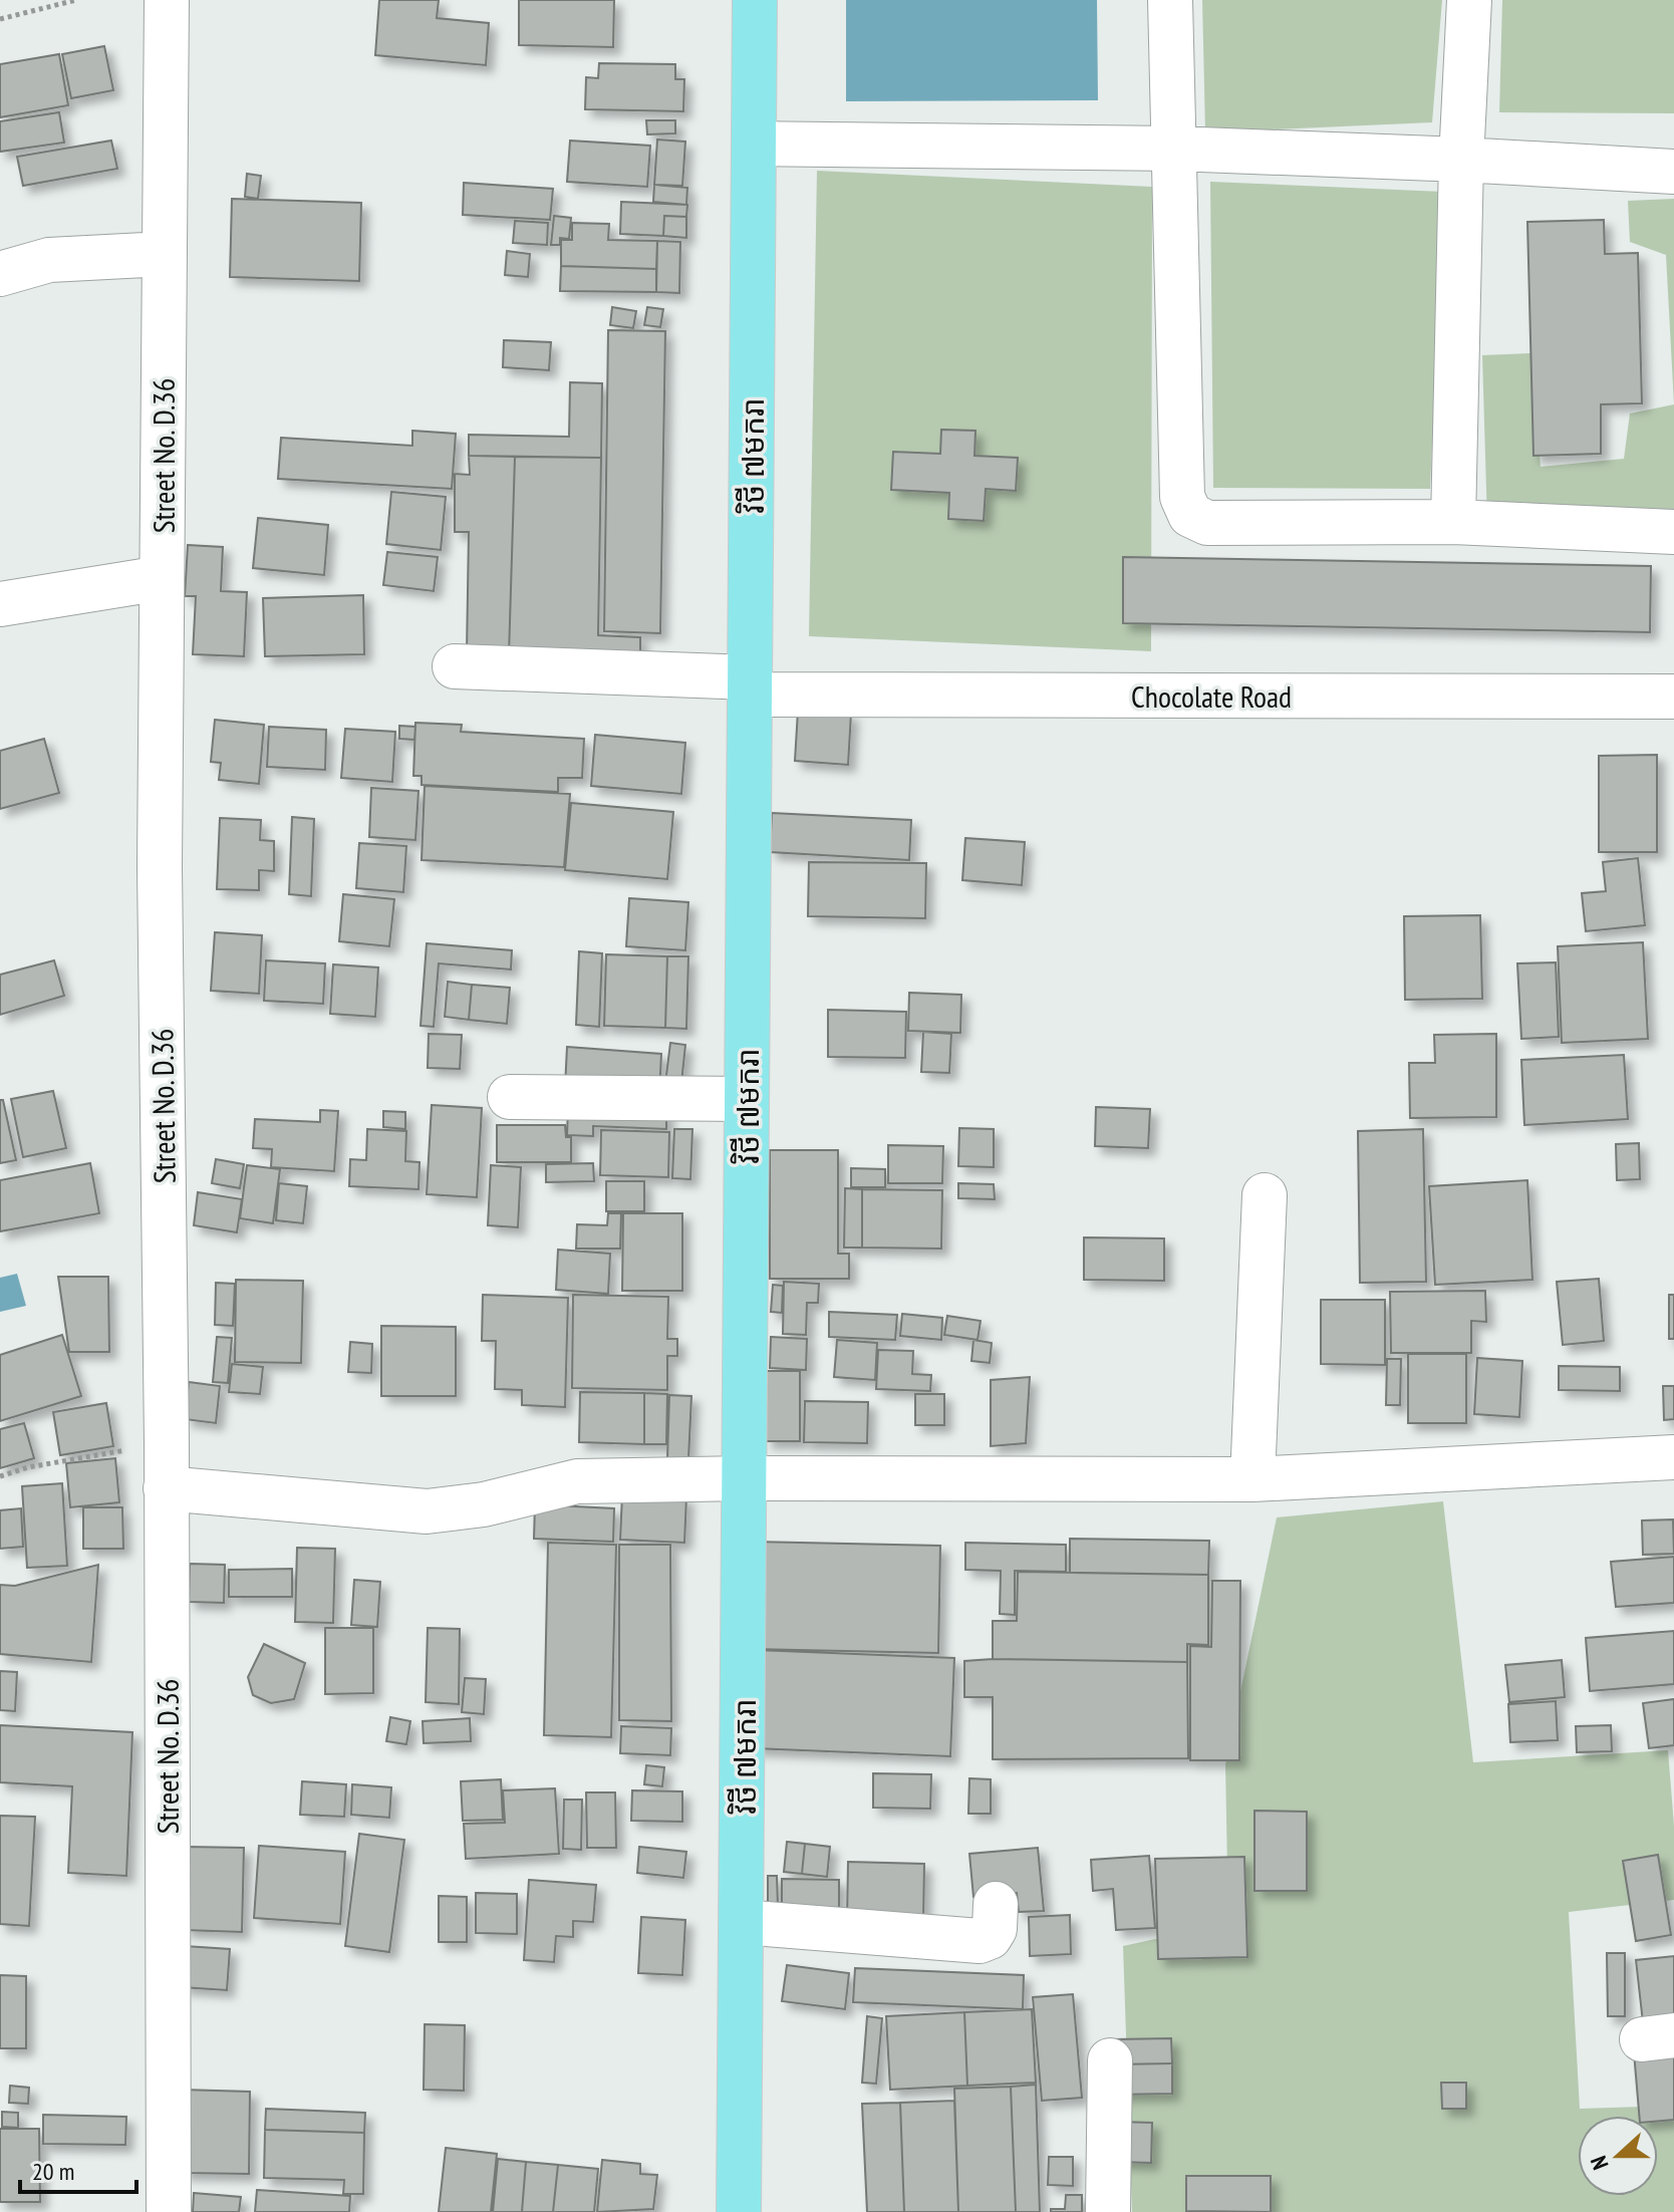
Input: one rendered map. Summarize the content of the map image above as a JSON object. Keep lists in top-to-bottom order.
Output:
{
  "streets": {
    "main road": ["វិថី ៧មករា"],
    "street": ["Street No. D.36", "Chocolate Road"]
  },
  "crossings": [
    ["វិថី ៧មករា", "Chocolate Road"]
  ],
  "scale_bar": "20 m",
  "north": "left"
}
